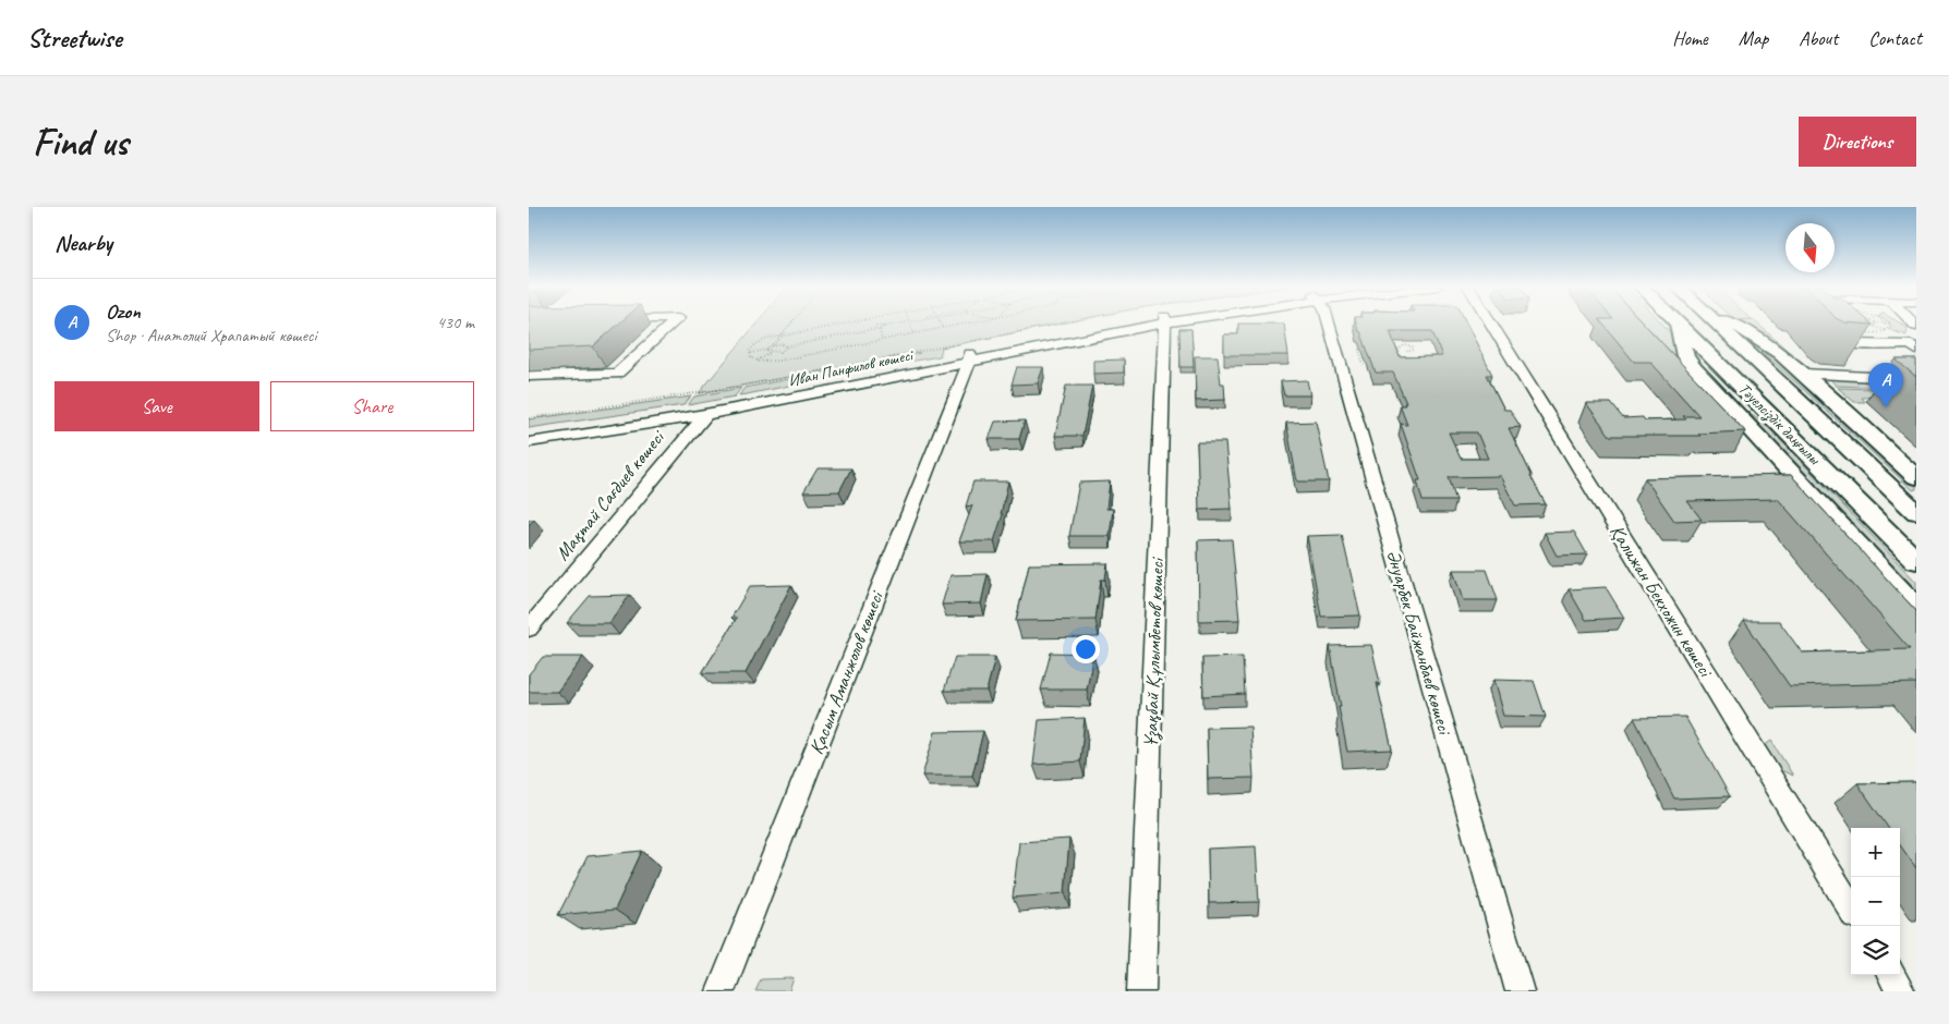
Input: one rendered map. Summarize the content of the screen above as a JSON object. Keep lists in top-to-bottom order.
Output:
{
  "streets": {
    "main road": ["Тәуелсіздік даңғылы"],
    "street": [
      "Иван Панфилов көшесі",
      "Мақтай Сағдиев көшесі",
      "Қалижан Бекхожин көшесі",
      "Әнуарбек Байжанбаев көшесі",
      "Ұзақбай Құлымбетов көшесі",
      "Қасым Аманжолов көшесі"
    ]
  },
  "crossings": [
    ["Иван Панфилов көшесі", "Мақтай Сағдиев көшесі"],
    ["Иван Панфилов көшесі", "Қасым Аманжолов көшесі"]
  ],
  "north": "bottom",
  "page": {
    "header": "Streetwise",
    "nav": [
      "Home",
      "Map",
      "About",
      "Contact"
    ],
    "buttons": [
      "Directions",
      ["Save", "Share"]
    ],
    "title": "Find us",
    "heading": "Nearby",
    "list": [
      {
        "mark": "A",
        "name": "Ozon",
        "note": "Shop · Анатолий Храпатый көшесі",
        "value": "430 m"
      }
    ],
    "pins": "A",
    "map_buttons": ["+", "−"]
  }
}
